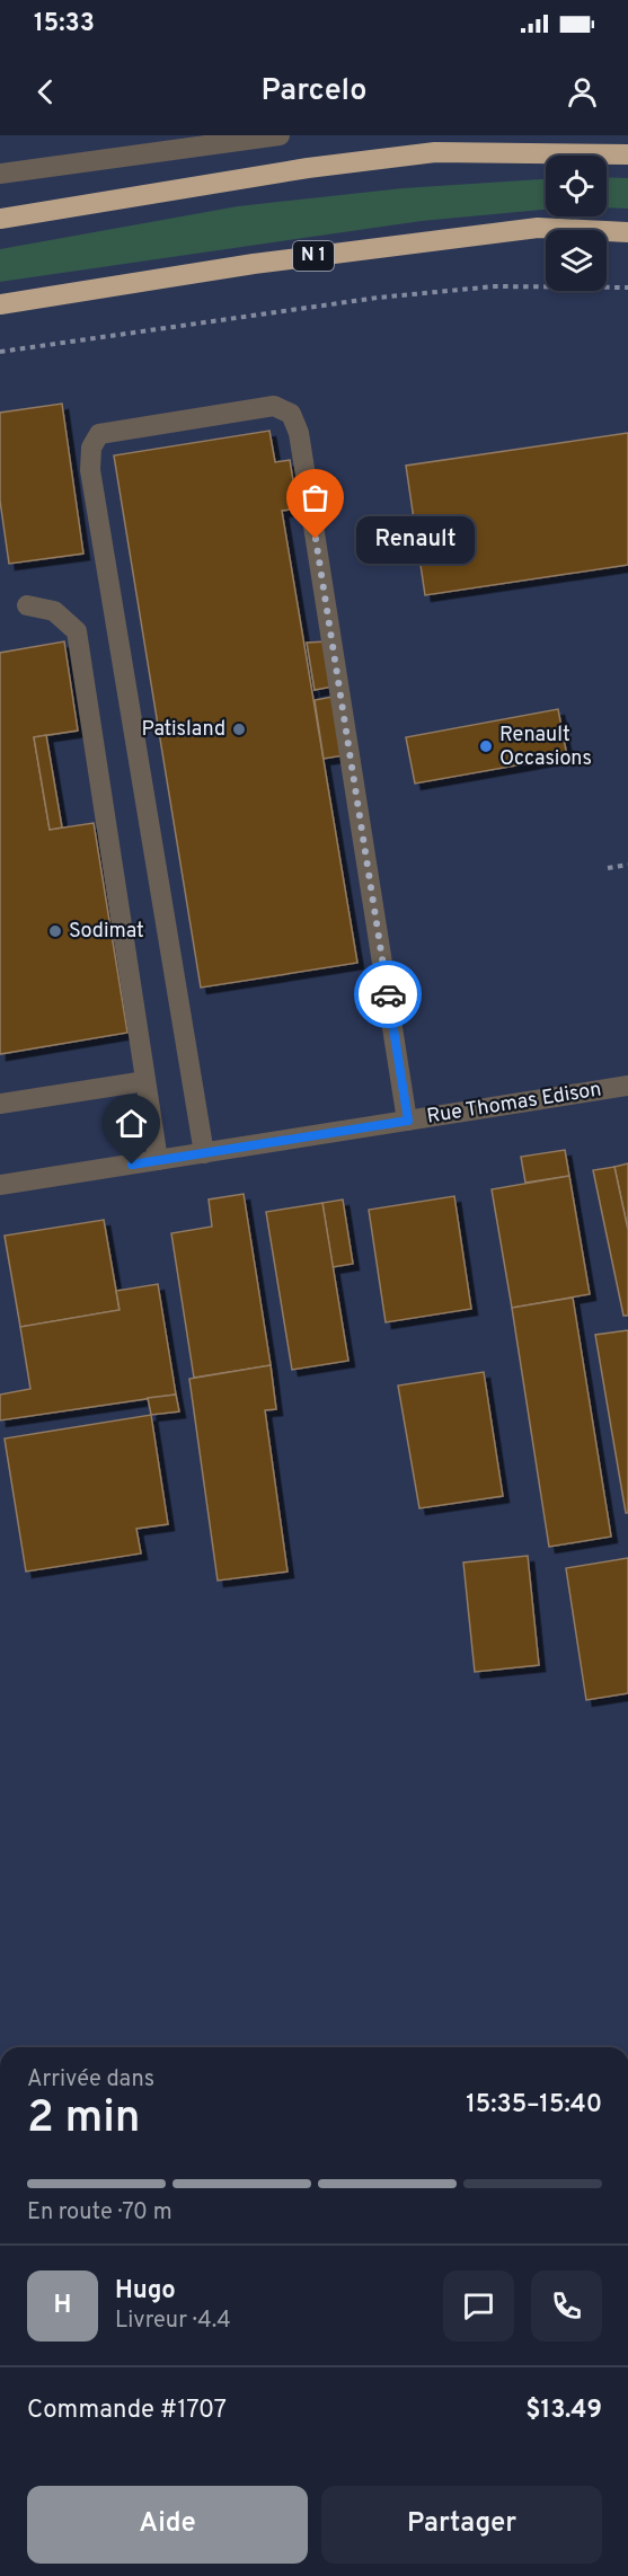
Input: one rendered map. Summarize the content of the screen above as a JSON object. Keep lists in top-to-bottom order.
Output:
{
  "streets": {
    "highway": ["N 1"],
    "street": ["Rue Thomas Edison"]
  },
  "places": [
    "Renault",
    "Patisland",
    "Renault Occasions",
    "Sodimat"
  ],
  "page": {
    "status": "15:33",
    "header": "Parcelo",
    "bubble": "Renault",
    "heading": ["2 min", "Arrivée dans", "15:35–15:40"],
    "panel": [
      "Hugo",
      "Livreur · 4.4",
      "Commande #1707",
      "$13.49"
    ],
    "bar": "En route · 70 m",
    "round": "H",
    "buttons": ["Aide", "Partager"]
  }
}
